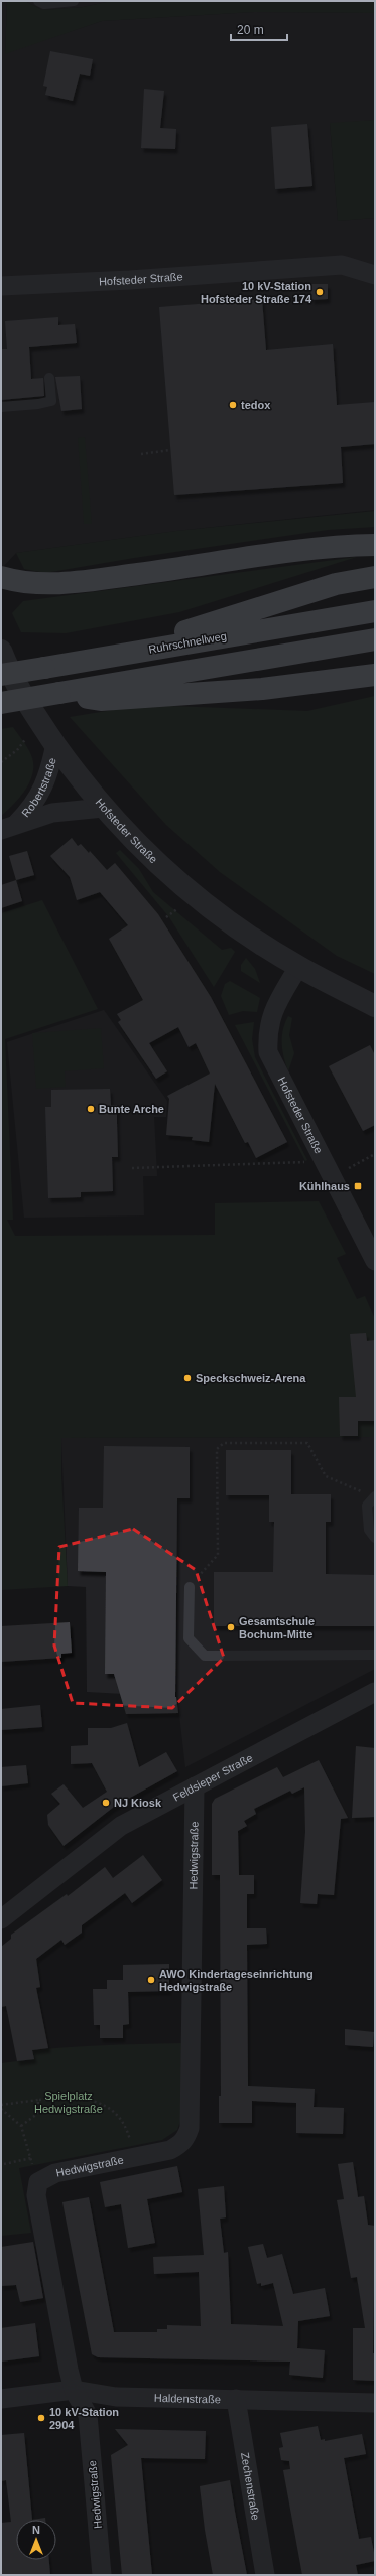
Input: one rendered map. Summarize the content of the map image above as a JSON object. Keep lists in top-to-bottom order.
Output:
{
  "streets": {
    "highway": ["Ruhrschnellweg"],
    "street": [
      "Hofsteder Straße",
      "Robertstraße",
      "Feldsieper Straße",
      "Hedwigstraße",
      "Haldenstraße",
      "Zechenstraße"
    ]
  },
  "crossings": [
    ["Hofsteder Straße", "Robertstraße"],
    ["Feldsieper Straße", "Hedwigstraße"],
    ["Hedwigstraße", "Haldenstraße"],
    ["Haldenstraße", "Zechenstraße"]
  ],
  "parks": ["Spielplatz Hedwigstraße"],
  "places": {
    "other": [
      "10 kV-Station Hofsteder Straße 174",
      "tedox",
      "Bunte Arche",
      "Speckschweiz-Arena",
      "Gesamtschule Bochum-Mitte",
      "NJ Kiosk",
      "AWO Kindertageseinrichtung Hedwigstraße",
      "10 kV-Station 2904"
    ],
    "transit": ["Kühlhaus"]
  },
  "scale_bar": "20 m",
  "north": "top"
}
